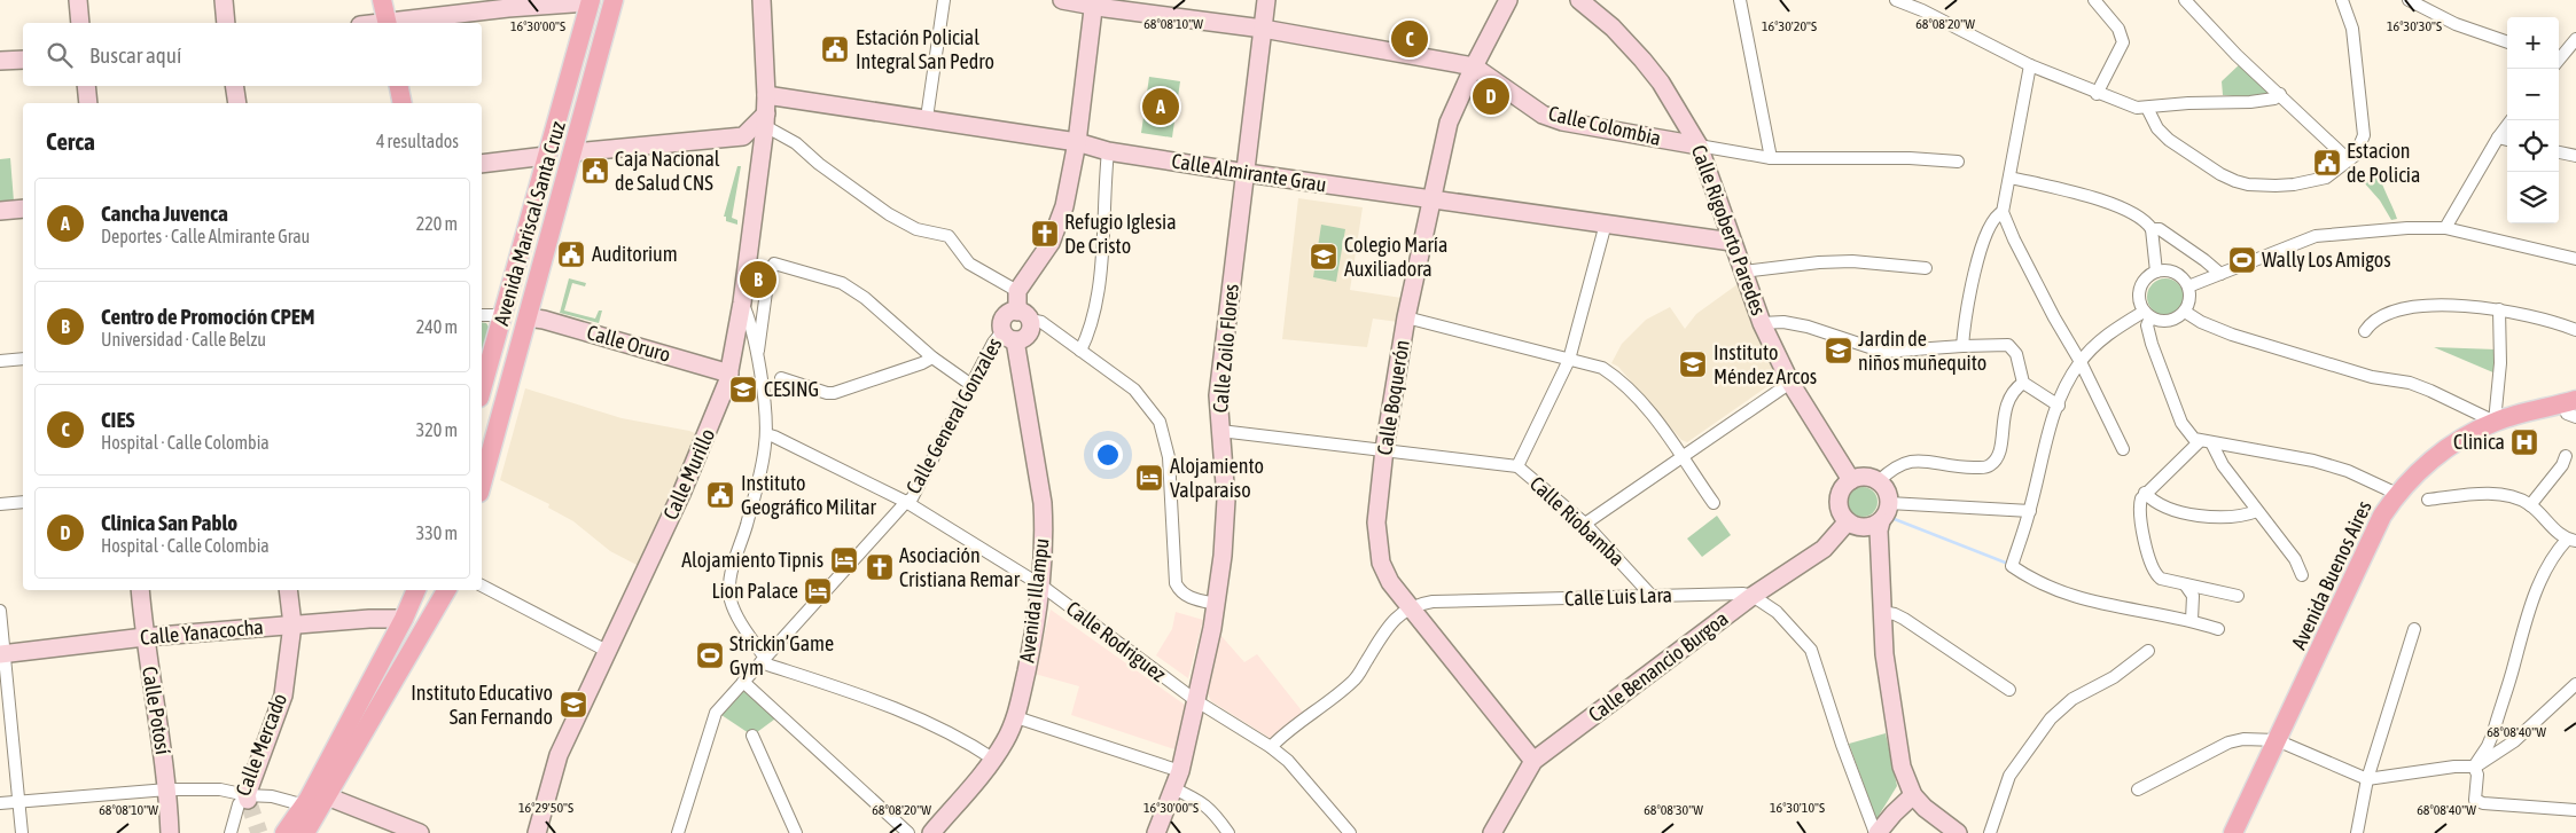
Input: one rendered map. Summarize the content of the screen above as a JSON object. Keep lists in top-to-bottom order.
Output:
{
  "streets": {
    "main road": [
      "Calle Colombia",
      "Calle Almirante Grau",
      "Avenida Mariscal Santa Cruz",
      "Calle Rigoberto Paredes",
      "Calle Oruro",
      "Calle Zoilo Flores",
      "Calle Boquerón",
      "Calle Murillo",
      "Avenida Buenos Aires",
      "Avenida Illampu",
      "Calle Yanacocha",
      "Calle Benancio Burgoa",
      "Calle Potosí",
      "Calle Mercado"
    ],
    "street": [
      "Calle General Gonzales",
      "Calle Riobamba",
      "Calle Luis Lara",
      "Calle Rodriguez"
    ]
  },
  "crossings": [
    ["Calle Colombia", "Calle Rigoberto Paredes"],
    ["Calle Colombia", "Calle Zoilo Flores"],
    ["Calle Colombia", "Calle Boquerón"],
    ["Calle Almirante Grau", "Calle Rigoberto Paredes"],
    ["Calle Almirante Grau", "Calle Zoilo Flores"],
    ["Calle Almirante Grau", "Calle Boquerón"],
    ["Calle Almirante Grau", "Calle Murillo"],
    ["Avenida Mariscal Santa Cruz", "Calle Oruro"],
    ["Calle Rigoberto Paredes", "Calle Benancio Burgoa"],
    ["Calle Oruro", "Calle Murillo"],
    ["Calle Zoilo Flores", "Calle Riobamba"],
    ["Calle Zoilo Flores", "Calle Rodriguez"],
    ["Calle Boquerón", "Calle Riobamba"],
    ["Calle Boquerón", "Calle Luis Lara"],
    ["Calle Boquerón", "Calle Benancio Burgoa"],
    ["Calle General Gonzales", "Avenida Illampu"],
    ["Calle General Gonzales", "Calle Rodriguez"],
    ["Calle Riobamba", "Calle Luis Lara"],
    ["Calle Luis Lara", "Calle Benancio Burgoa"],
    ["Avenida Illampu", "Calle Rodriguez"],
    ["Calle Yanacocha", "Calle Potosí"],
    ["Calle Yanacocha", "Calle Mercado"]
  ],
  "places": {
    "public building": [
      "Estación Policial Integral San Pedro",
      "Estacion de Policia",
      "Caja Nacional de Salud CNS",
      "Auditorium",
      "Instituto Geográfico Militar"
    ],
    "church": ["Refugio Iglesia De Cristo", "Asociación Cristiana Remar"],
    "school or university": [
      "Colegio María Auxiliadora",
      "Jardin de niños muñequito",
      "Instituto Méndez Arcos",
      "CESING",
      "Instituto Educativo San Fernando"
    ],
    "sports": ["Wally Los Amigos", "Strickin’Game Gym"],
    "hospital": ["Clinica"],
    "hotel": ["Alojamiento Valparaiso", "Alojamiento Tipnis", "Lion Palace"]
  },
  "page": {
    "map_buttons": ["+", "−"],
    "pins": [
      "C",
      "D",
      "A",
      "B"
    ],
    "search": "Buscar aquí",
    "heading": ["Cerca", "4 resultados"],
    "list": [
      {
        "mark": "A",
        "name": "Cancha Juvenca",
        "note": "Deportes · Calle Almirante Grau",
        "value": "220 m"
      },
      {
        "mark": "B",
        "name": "Centro de Promoción CPEM",
        "note": "Universidad · Calle Belzu",
        "value": "240 m"
      },
      {
        "mark": "C",
        "name": "CIES",
        "note": "Hospital · Calle Colombia",
        "value": "320 m"
      },
      {
        "mark": "D",
        "name": "Clinica San Pablo",
        "note": "Hospital · Calle Colombia",
        "value": "330 m"
      }
    ]
  },
  "coordinates": [
    "68°08'10\"W",
    "68°08'20\"W",
    "16°30'00\"S",
    "16°30'20\"S",
    "16°30'30\"S",
    "68°08'40\"W",
    "16°29'50\"S",
    "16°30'10\"S",
    "68°08'30\"W"
  ]
}
